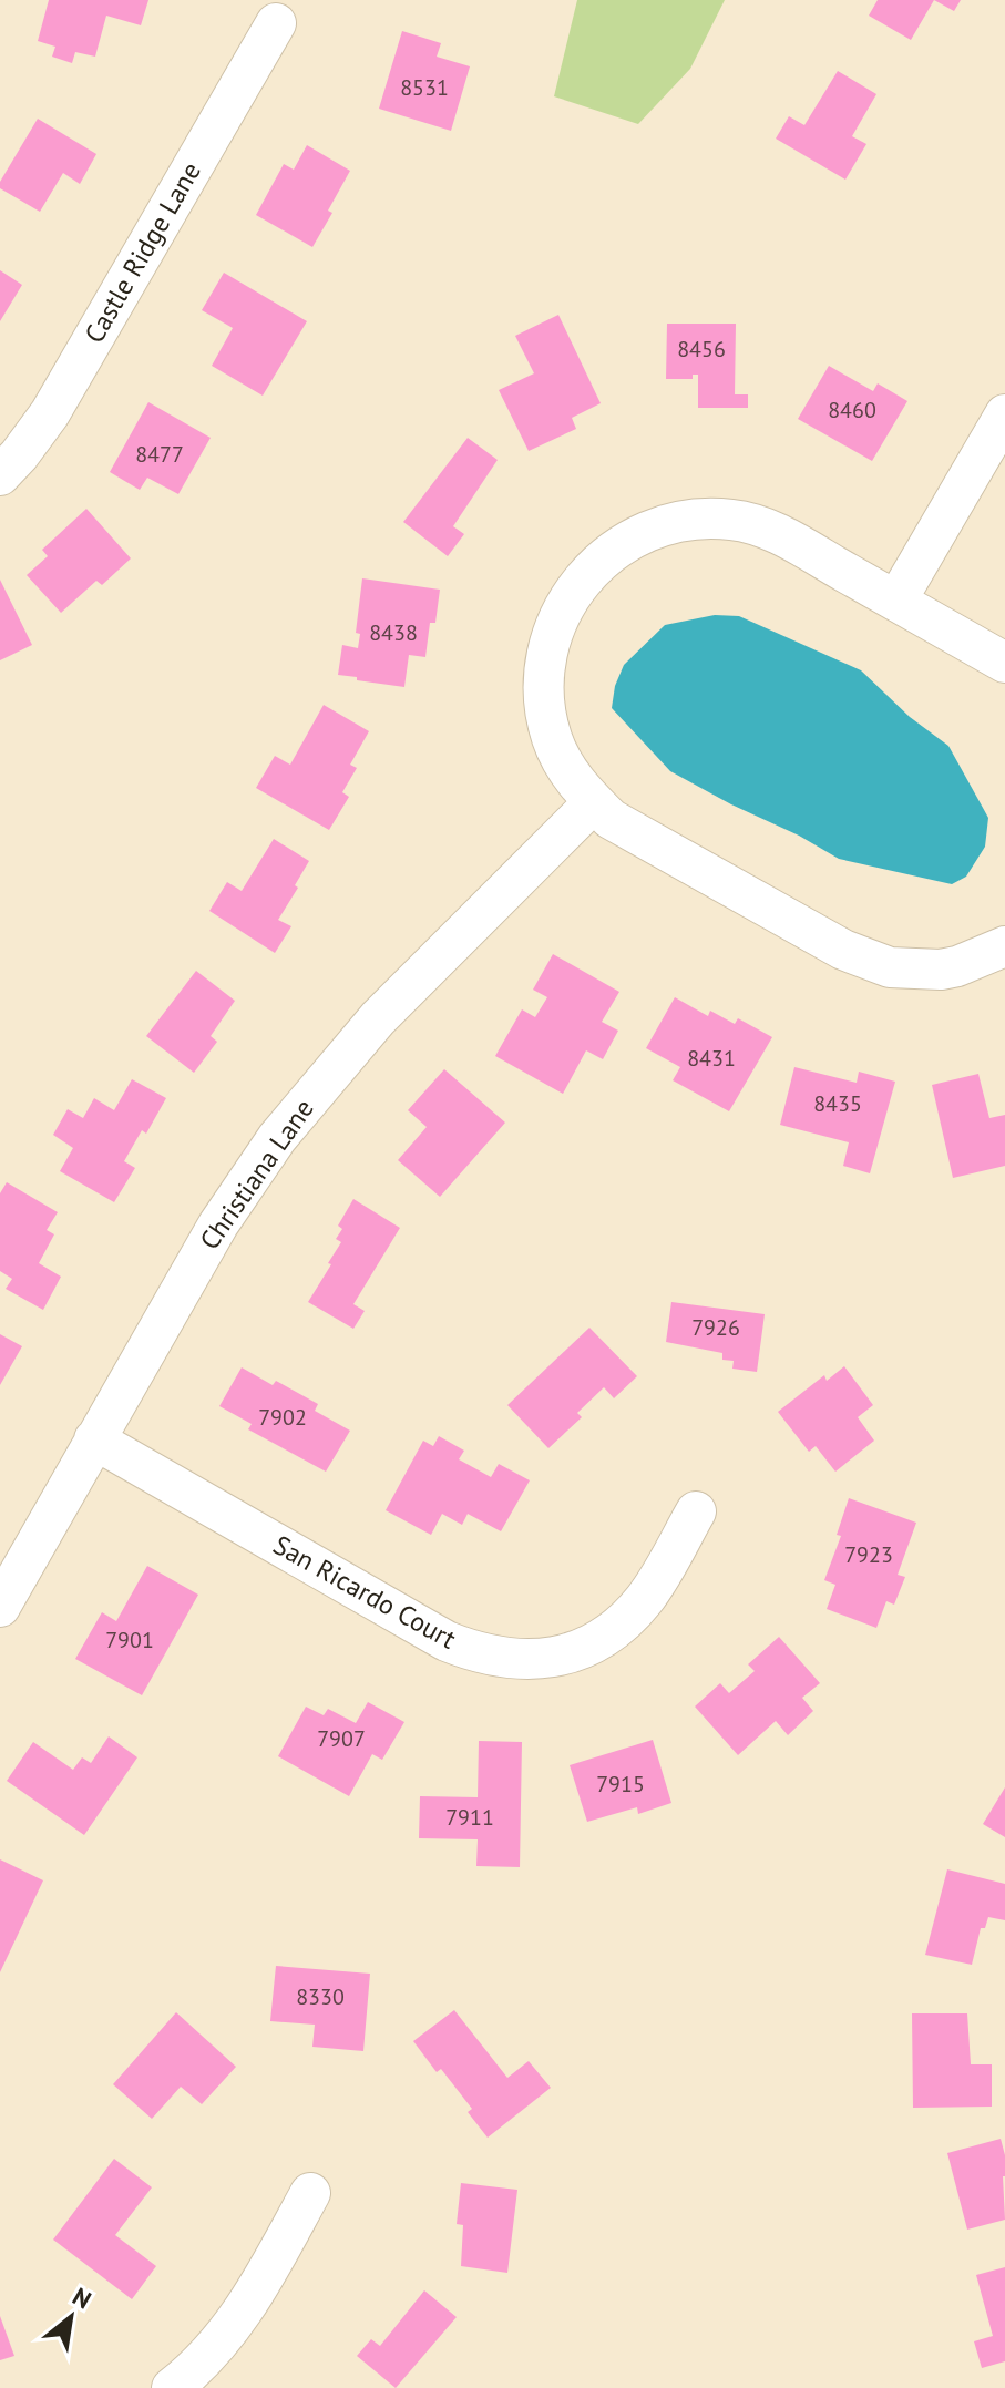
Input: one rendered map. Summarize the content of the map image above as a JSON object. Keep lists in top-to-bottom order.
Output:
{
  "streets": {
    "street": ["Castle Ridge Lane", "Christiana Lane", "San Ricardo Court"]
  },
  "crossings": [
    ["Christiana Lane", "San Ricardo Court"]
  ],
  "house_numbers": [
    "8531",
    "8456",
    "8460",
    "8477",
    "8438",
    "8431",
    "8435",
    "7926",
    "7902",
    "7923",
    "7901",
    "7907",
    "7915",
    "7911",
    "8330"
  ],
  "north": "top right"
}
